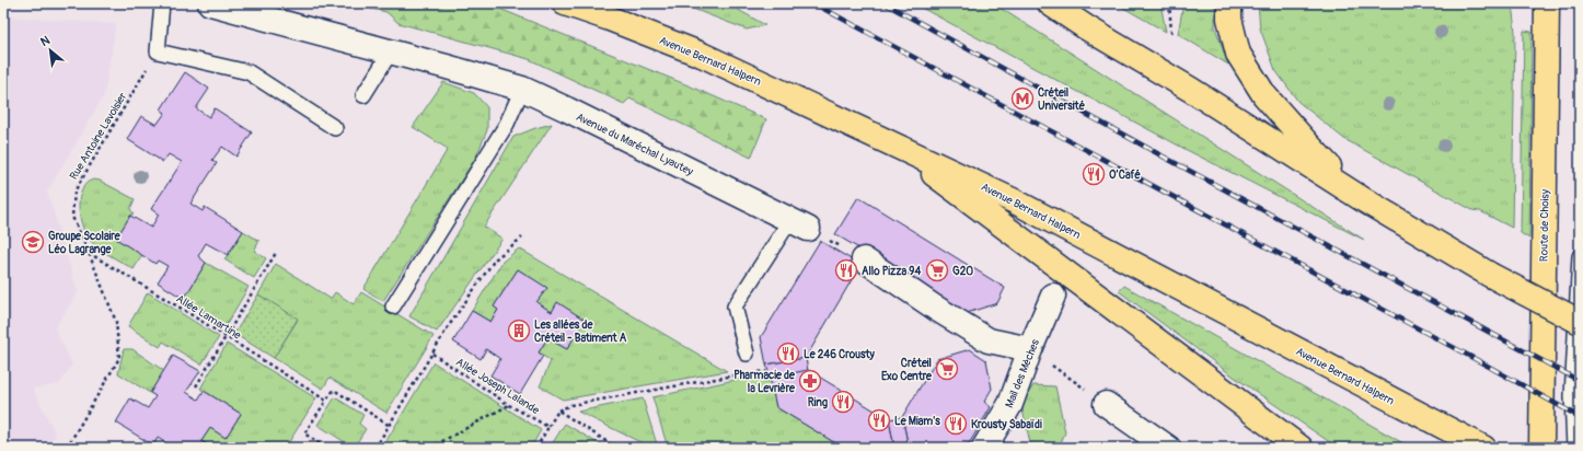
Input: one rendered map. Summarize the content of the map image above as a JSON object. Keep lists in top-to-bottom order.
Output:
{
  "streets": {
    "main road": ["Avenue Bernard Halpern", "Route de Choisy"],
    "street": ["Avenue du Maréchal Lyautey", "Mail des Mèches"],
    "path": ["Rue Antoine Lavoisier", "Allée Lamartine", "Allée Joseph Lalande"]
  },
  "crossings": [
    ["Rue Antoine Lavoisier", "Allée Lamartine"]
  ],
  "places": {
    "metro station": ["Créteil Université"],
    "restaurant": [
      "O’Café",
      "Allo Pizza 94",
      "Le 246 Crousty",
      "Ring",
      "Le Miam's",
      "Krousty Sabaïdi"
    ],
    "school or university": ["Groupe Scolaire Léo Lagrange"],
    "supermarket": ["G20", "Créteil Exo Centre"],
    "building": ["Les allées de Créteil - Batiment A"],
    "pharmacy": ["Pharmacie de la Levrière"]
  },
  "north": "top left"
}
